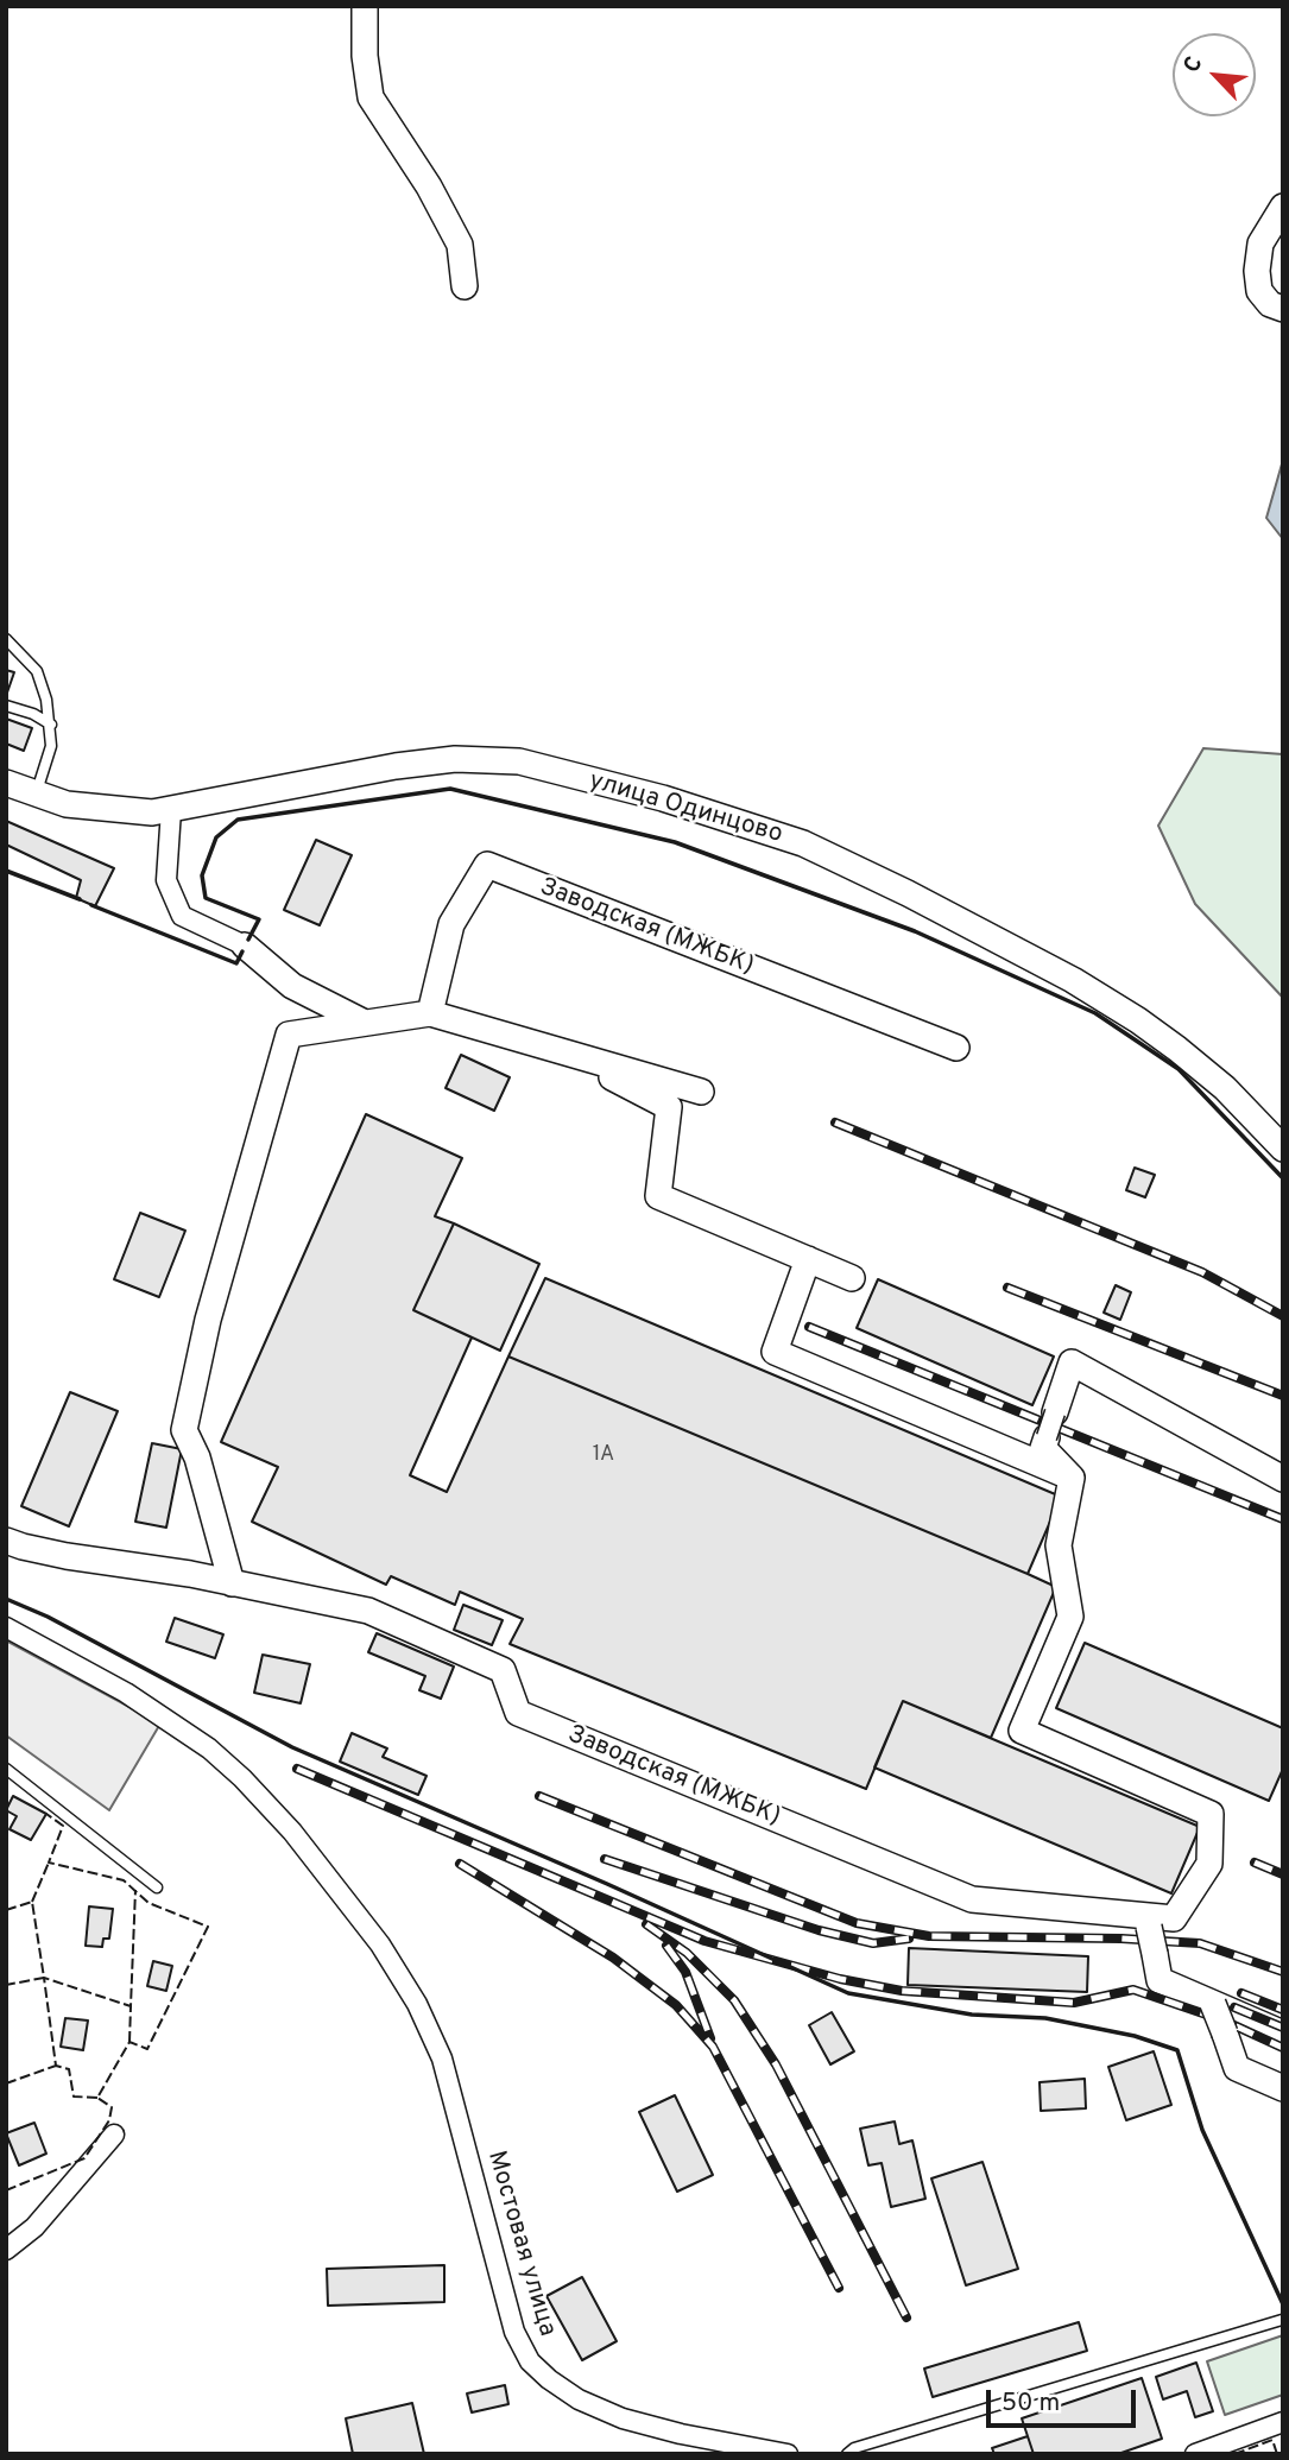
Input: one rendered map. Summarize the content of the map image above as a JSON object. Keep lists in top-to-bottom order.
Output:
{
  "streets": {
    "street": ["улица Одинцово", "Заводская (МЖБК)", "Мостовая улица"]
  },
  "house_numbers": ["1А"],
  "scale_bar": "50 m",
  "north": "top left"
}
